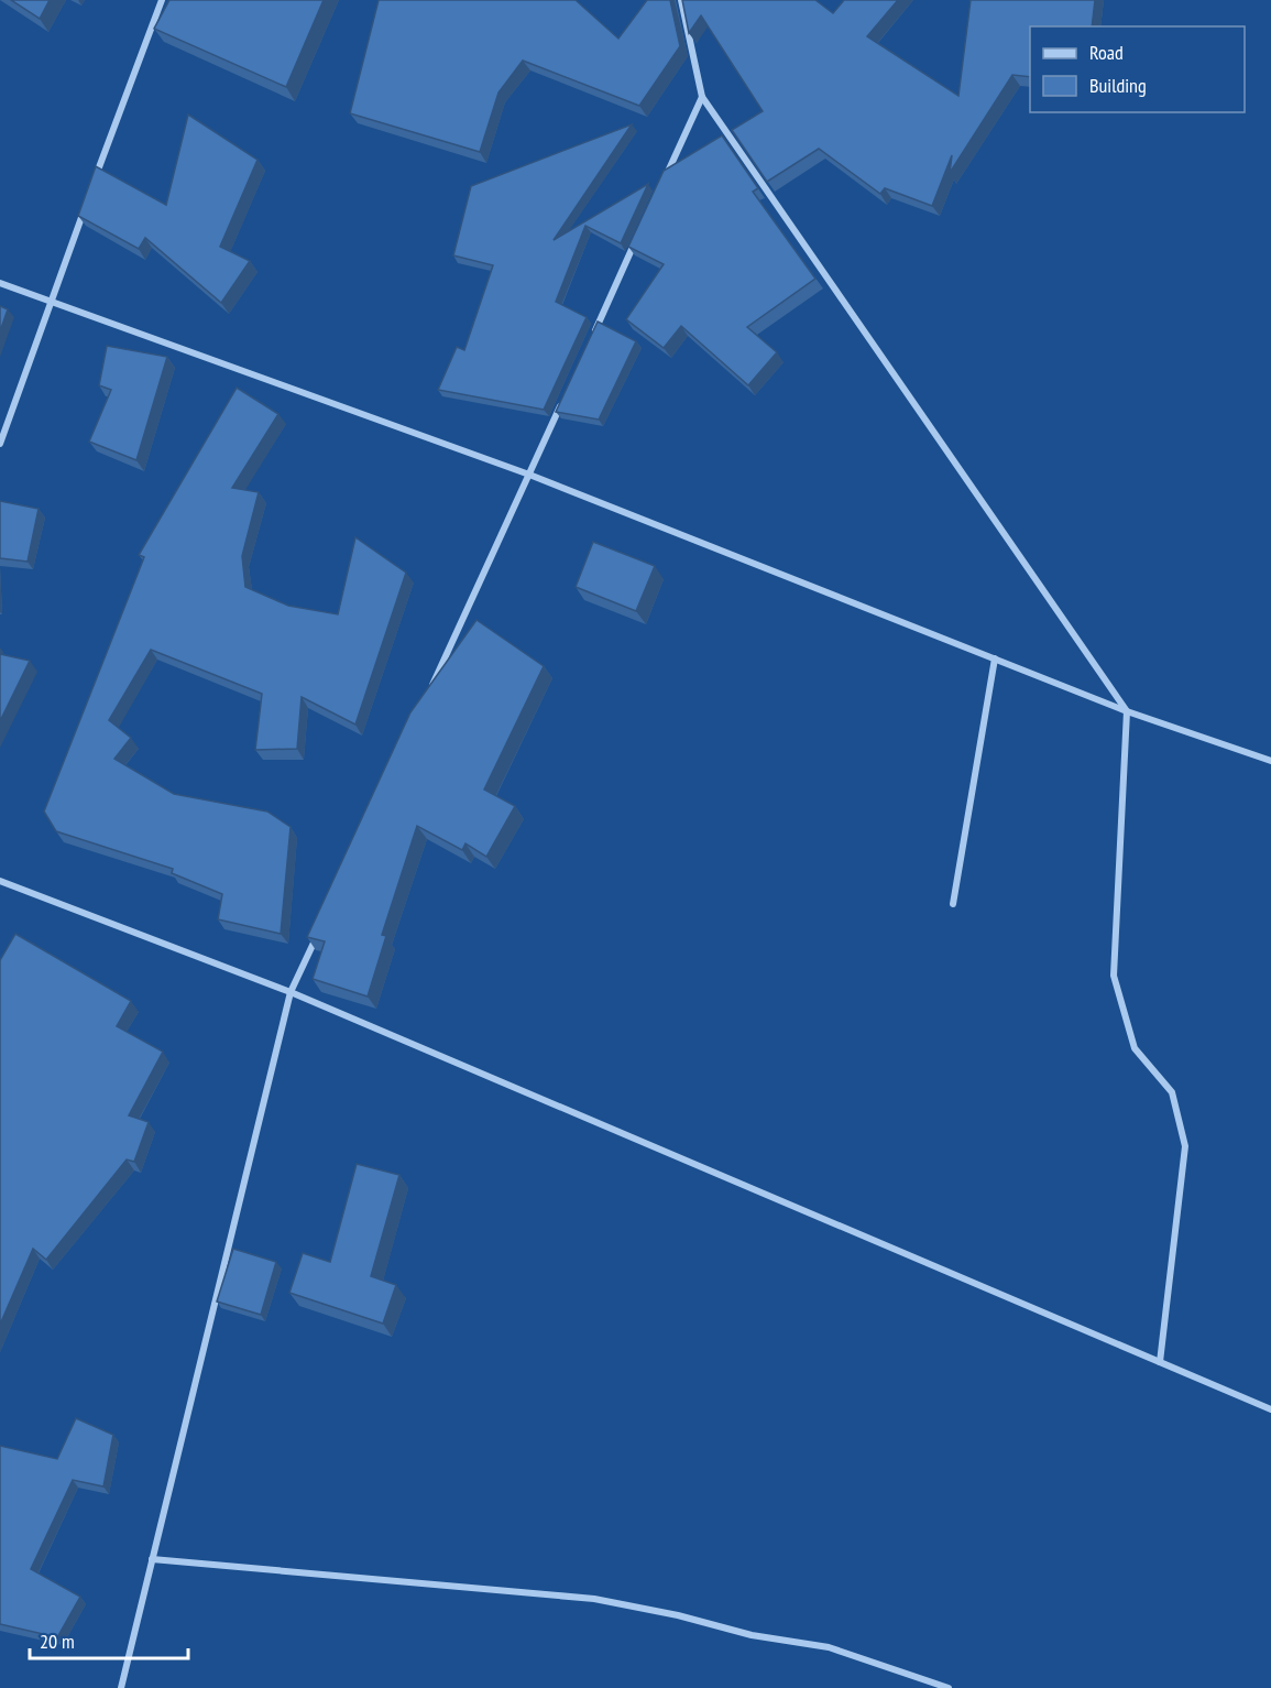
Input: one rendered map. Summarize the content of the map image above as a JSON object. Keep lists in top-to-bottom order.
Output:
{
  "legend": ["Road", "Building"],
  "scale_bar": "20 m"
}
